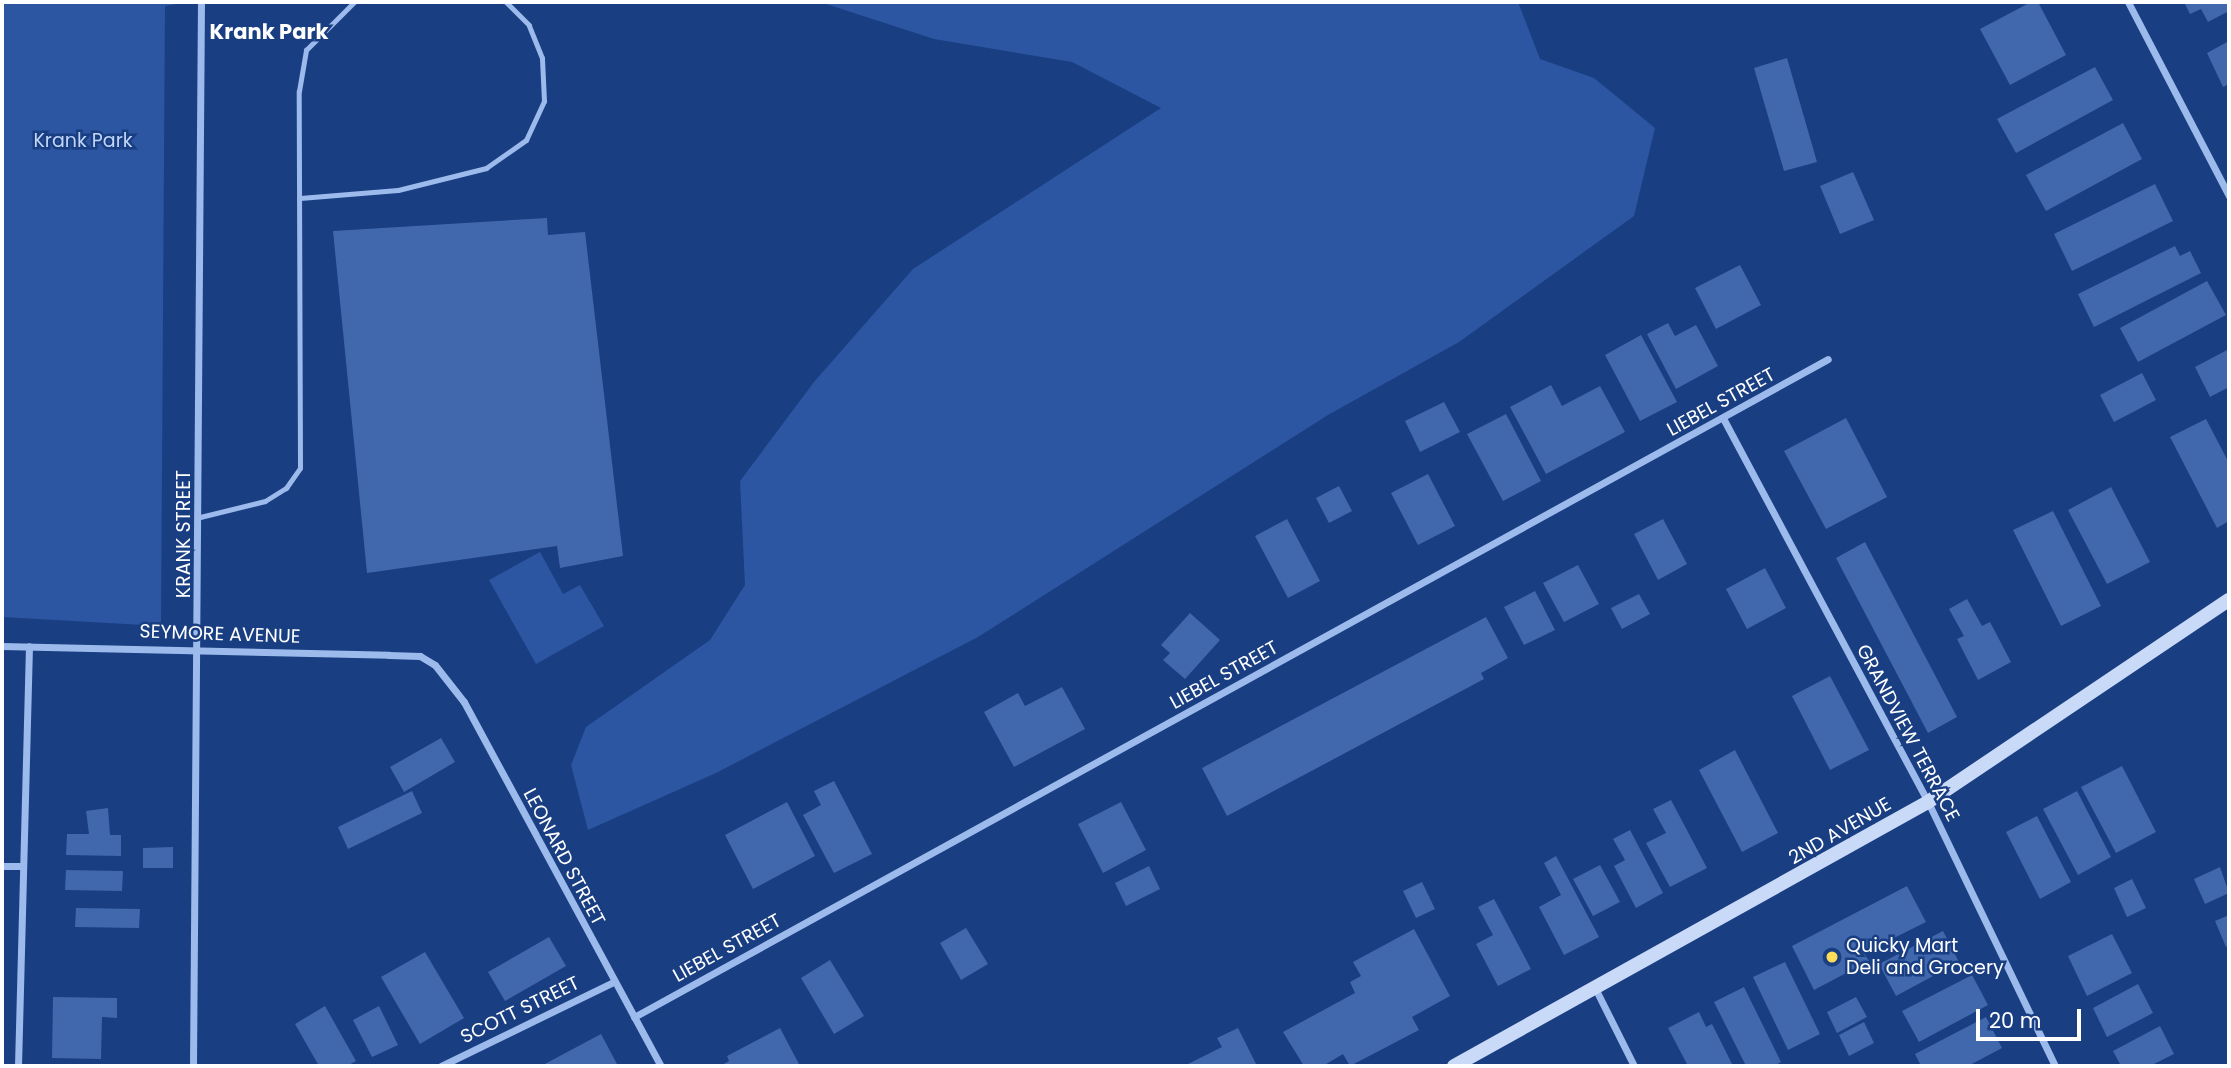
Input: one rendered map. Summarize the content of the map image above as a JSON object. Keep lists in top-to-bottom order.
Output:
{
  "streets": {
    "street": [
      "LIEBEL STREET",
      "KRANK STREET",
      "SEYMORE AVENUE",
      "GRANDVIEW TERRACE",
      "2ND AVENUE",
      "LEONARD STREET",
      "SCOTT STREET"
    ]
  },
  "crossings": [
    ["LIEBEL STREET", "GRANDVIEW TERRACE"],
    ["LIEBEL STREET", "LEONARD STREET"],
    ["KRANK STREET", "SEYMORE AVENUE"],
    ["SEYMORE AVENUE", "LEONARD STREET"],
    ["GRANDVIEW TERRACE", "2ND AVENUE"],
    ["LEONARD STREET", "SCOTT STREET"]
  ],
  "districts": ["Krank Park"],
  "parks": ["Krank Park"],
  "places": ["Quicky Mart Deli and Grocery"],
  "scale_bar": "20 m"
}
